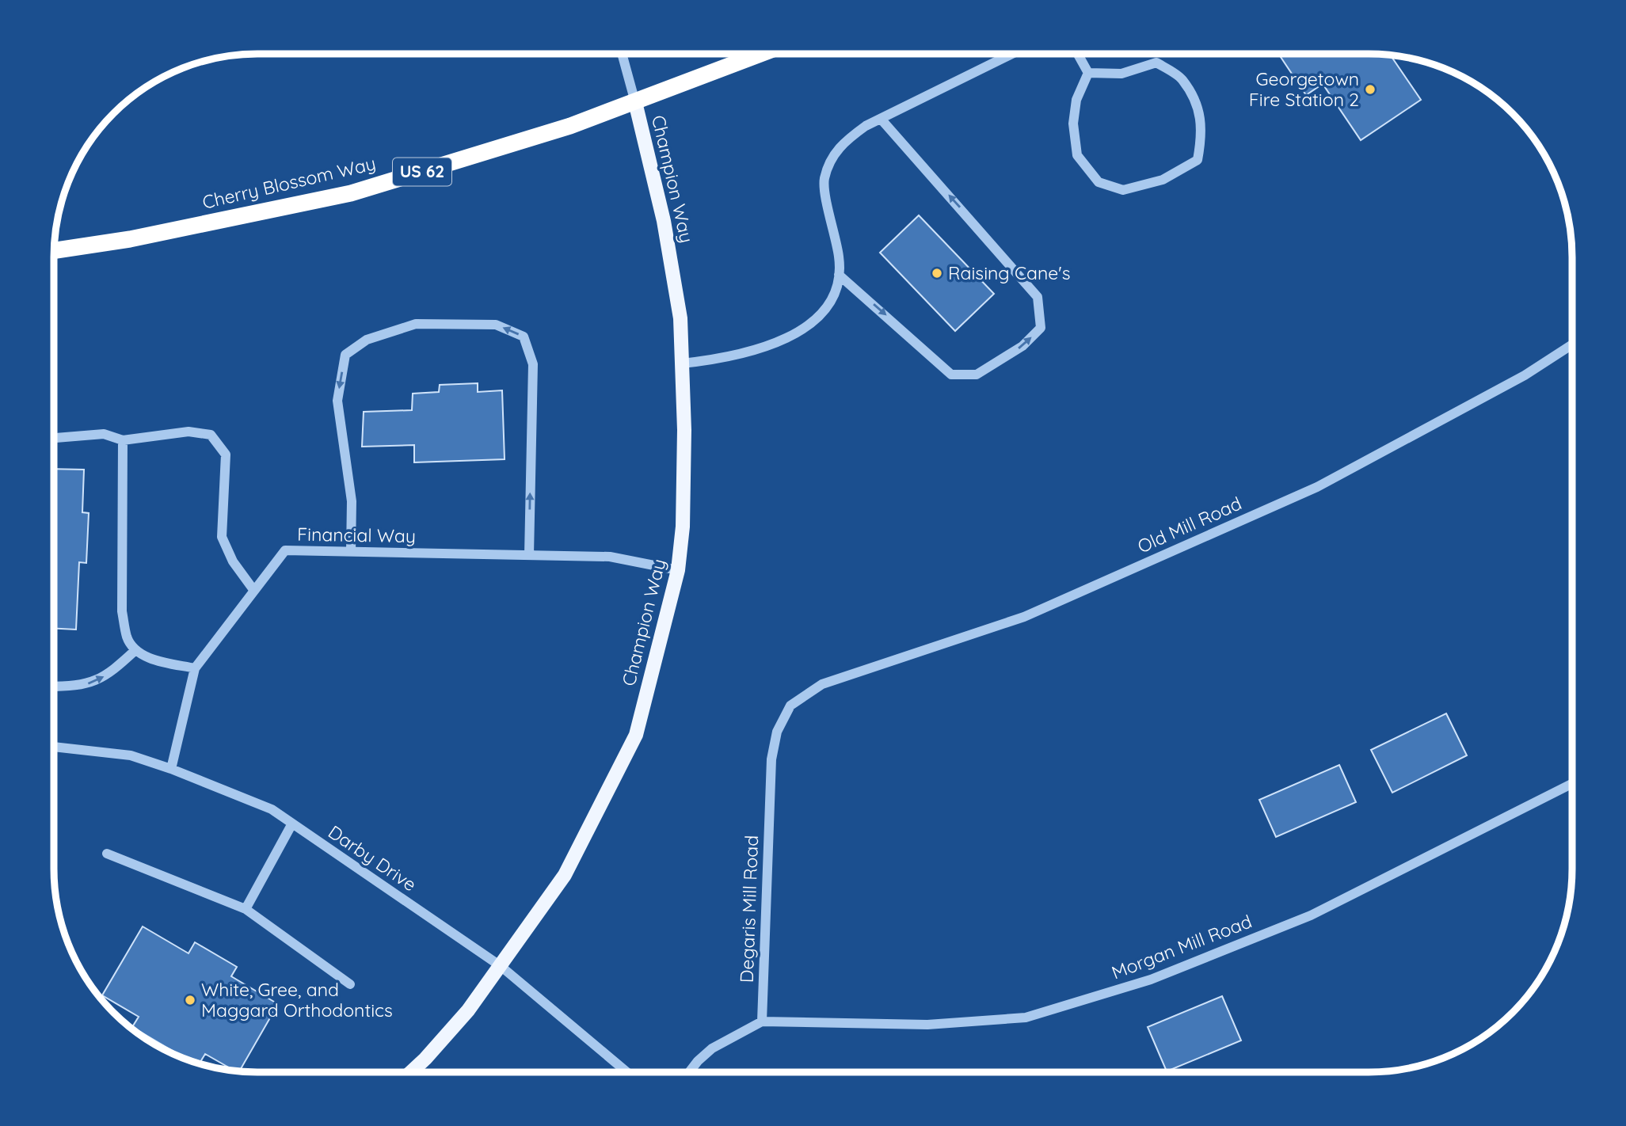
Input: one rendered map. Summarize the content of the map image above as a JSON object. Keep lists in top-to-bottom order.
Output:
{
  "streets": {
    "highway": ["US 62", "Cherry Blossom Way"],
    "main road": ["Champion Way"],
    "street": [
      "Old Mill Road",
      "Financial Way",
      "Darby Drive",
      "Degaris Mill Road",
      "Morgan Mill Road"
    ]
  },
  "crossings": [
    ["Champion Way", "Cherry Blossom Way"],
    ["Champion Way", "Financial Way"],
    ["Champion Way", "Darby Drive"],
    ["Old Mill Road", "Degaris Mill Road"],
    ["Financial Way", "Darby Drive"],
    ["Degaris Mill Road", "Morgan Mill Road"]
  ],
  "places": ["Georgetown Fire Station 2", "Raising Cane's", "White, Gree, and Maggard Orthodontics"]
}
